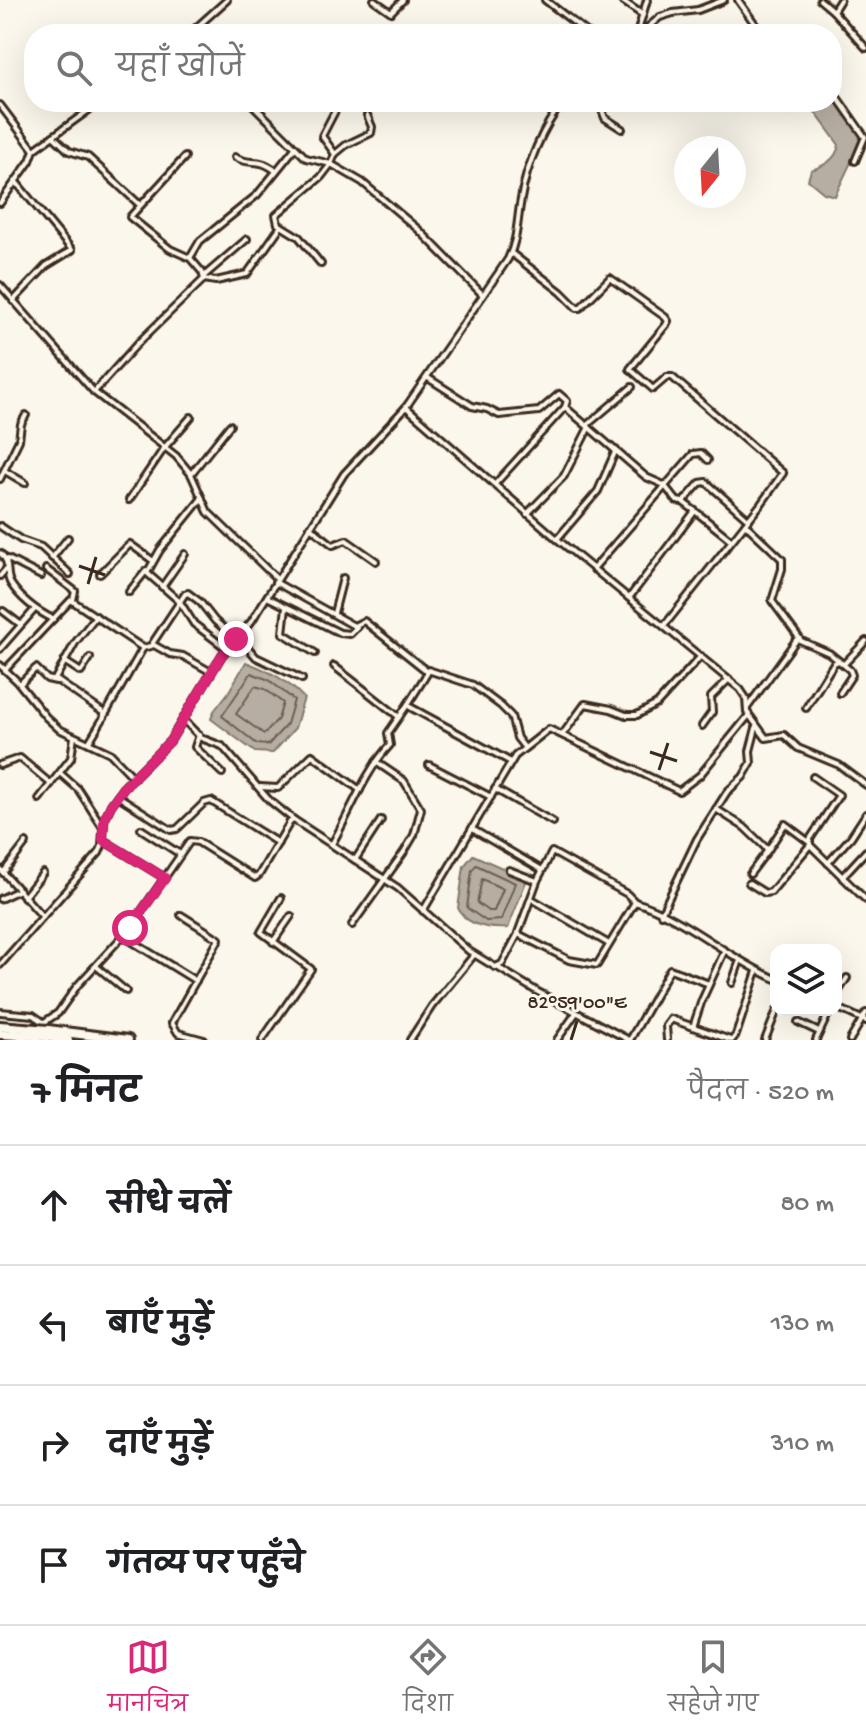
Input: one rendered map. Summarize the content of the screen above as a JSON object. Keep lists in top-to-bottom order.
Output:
{
  "north": "bottom",
  "page": {
    "search": "यहाँ खोजें",
    "heading": ["7 मिनट", "पैदल · 520 m"],
    "list": [
      ["सीधे चलें", "80 m"],
      ["बाएँ मुड़ें", "130 m"],
      ["दाएँ मुड़ें", "310 m"],
      "गंतव्य पर पहुँचे"
    ],
    "nav": ["मानचित्र", "दिशा", "सहेजे गए"]
  },
  "coordinates": ["82°59'00\"E"]
}
